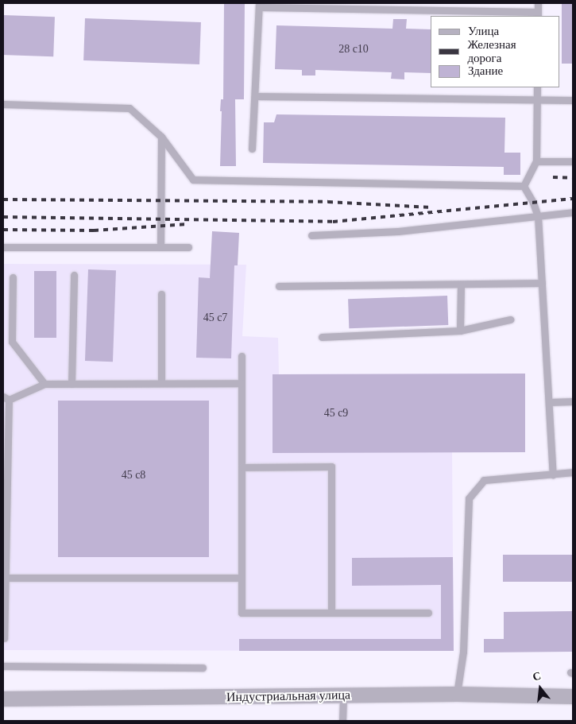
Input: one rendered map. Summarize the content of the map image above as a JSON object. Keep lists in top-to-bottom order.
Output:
{
  "streets": {
    "street": ["Индустриальная улица"]
  },
  "house_numbers": [
    "28 с10",
    "45 с7",
    "45 с9",
    "45 с8"
  ],
  "legend": ["Улица", "Железная дорога", "Здание"],
  "north": "top"
}
